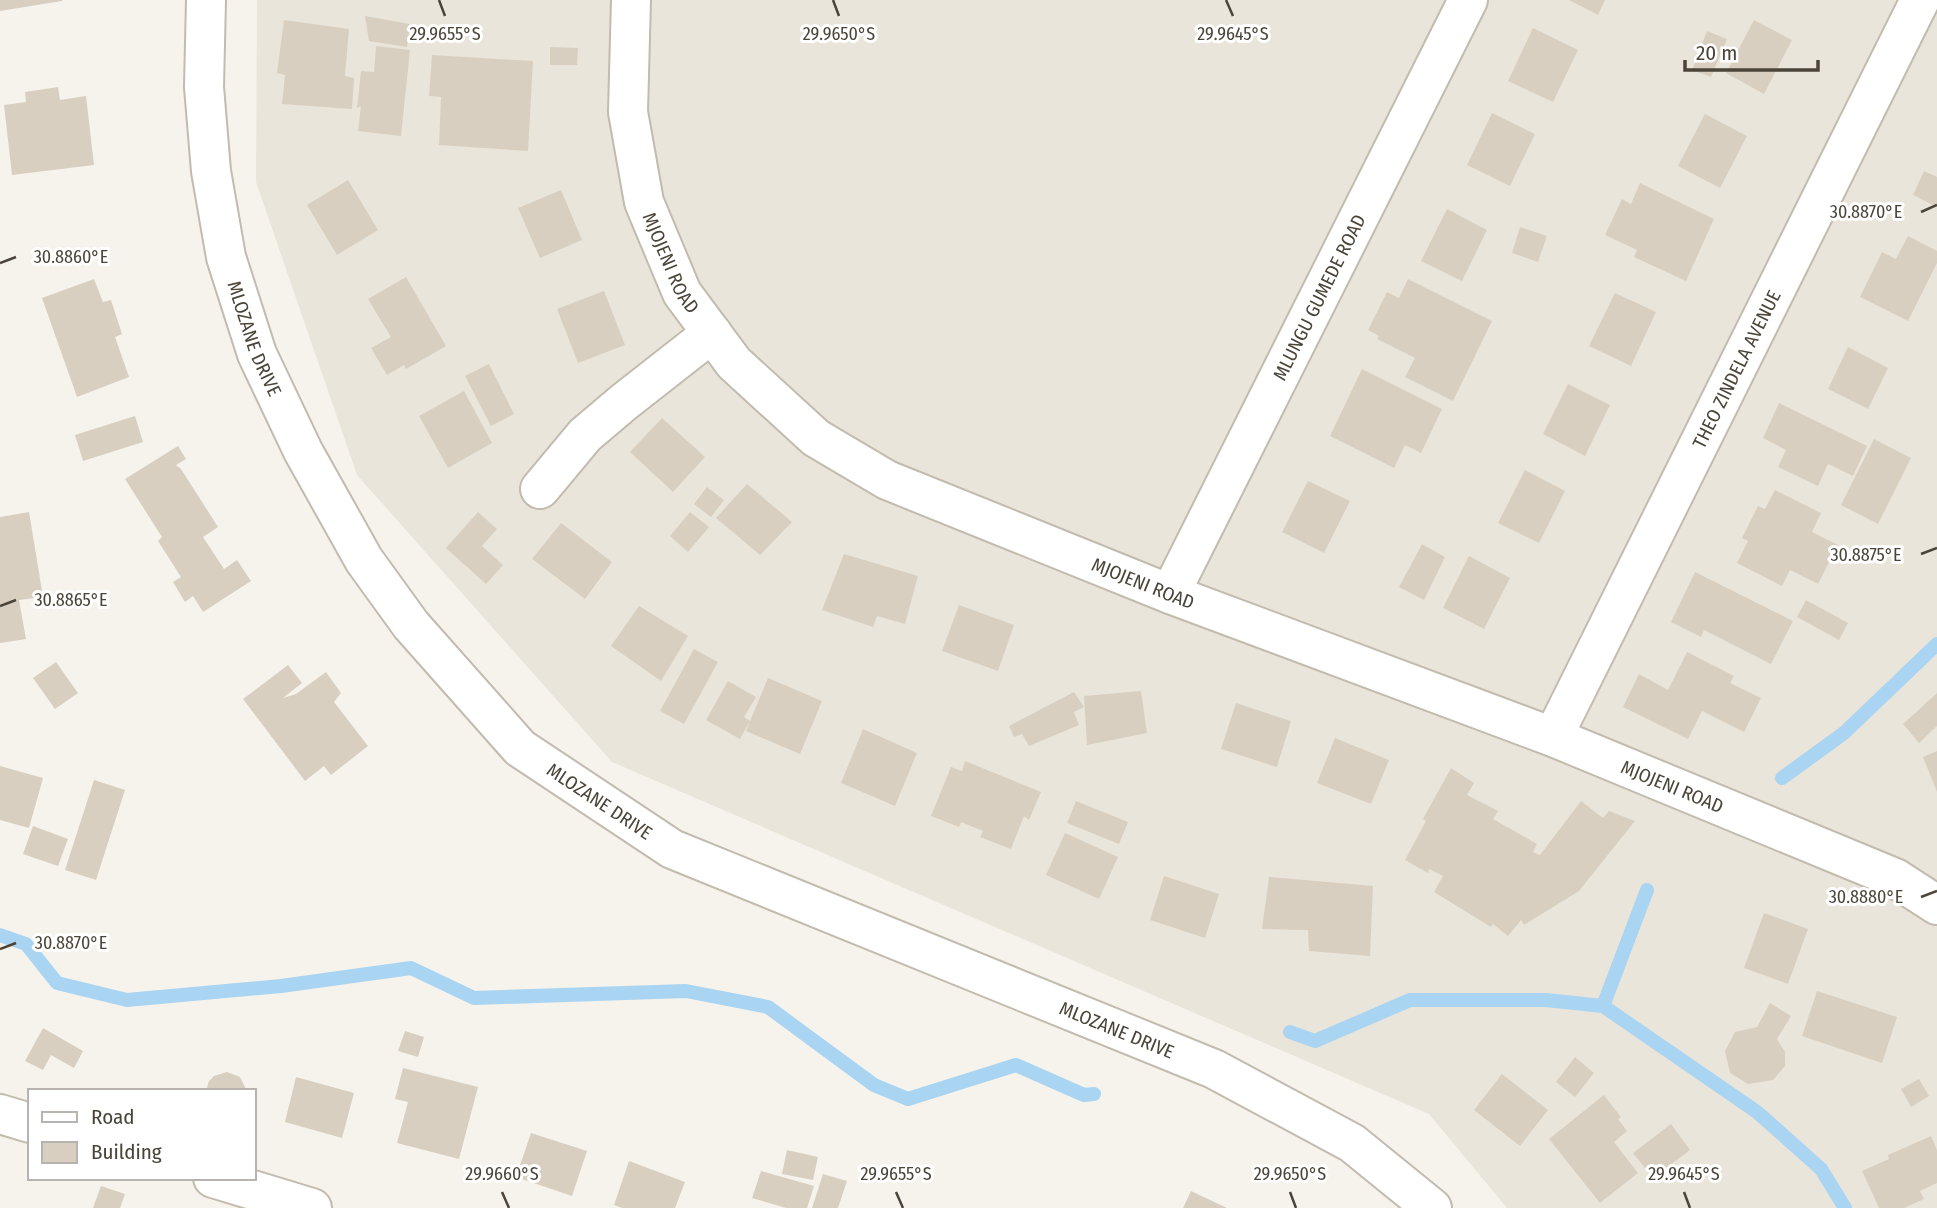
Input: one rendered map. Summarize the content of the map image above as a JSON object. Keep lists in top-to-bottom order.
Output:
{
  "streets": {
    "street": [
      "MJOJENI ROAD",
      "MLUNGU GUMEDE ROAD",
      "MLOZANE DRIVE",
      "THEO ZINDELA AVENUE"
    ]
  },
  "crossings": [
    ["MJOJENI ROAD", "MLUNGU GUMEDE ROAD"],
    ["MJOJENI ROAD", "THEO ZINDELA AVENUE"]
  ],
  "legend": ["Road", "Building"],
  "scale_bar": "20 m",
  "coordinates": [
    "29.9650°S",
    "29.9655°S",
    "29.9645°S",
    "30.8870°E",
    "30.8860°E",
    "30.8875°E",
    "30.8865°E",
    "30.8880°E",
    "29.9660°S"
  ]
}
